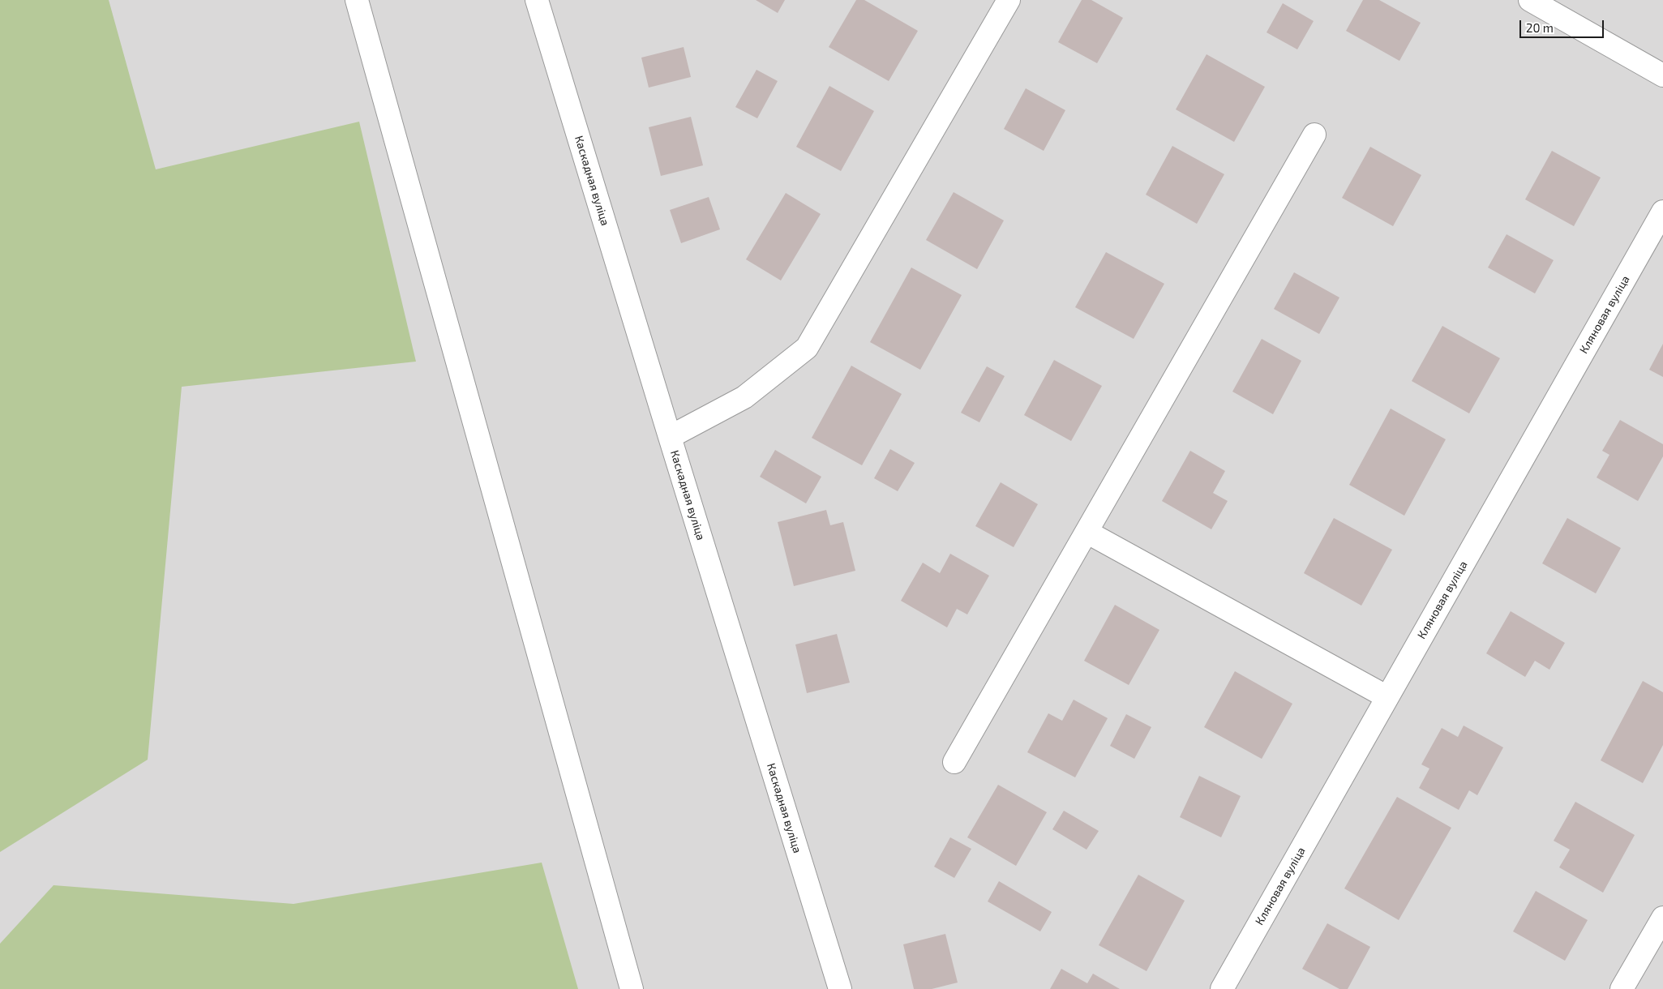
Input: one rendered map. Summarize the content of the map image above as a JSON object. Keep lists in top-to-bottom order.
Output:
{
  "streets": {
    "street": ["Каскадная вуліца", "Кляновая вуліца"]
  },
  "scale_bar": "20 m"
}
